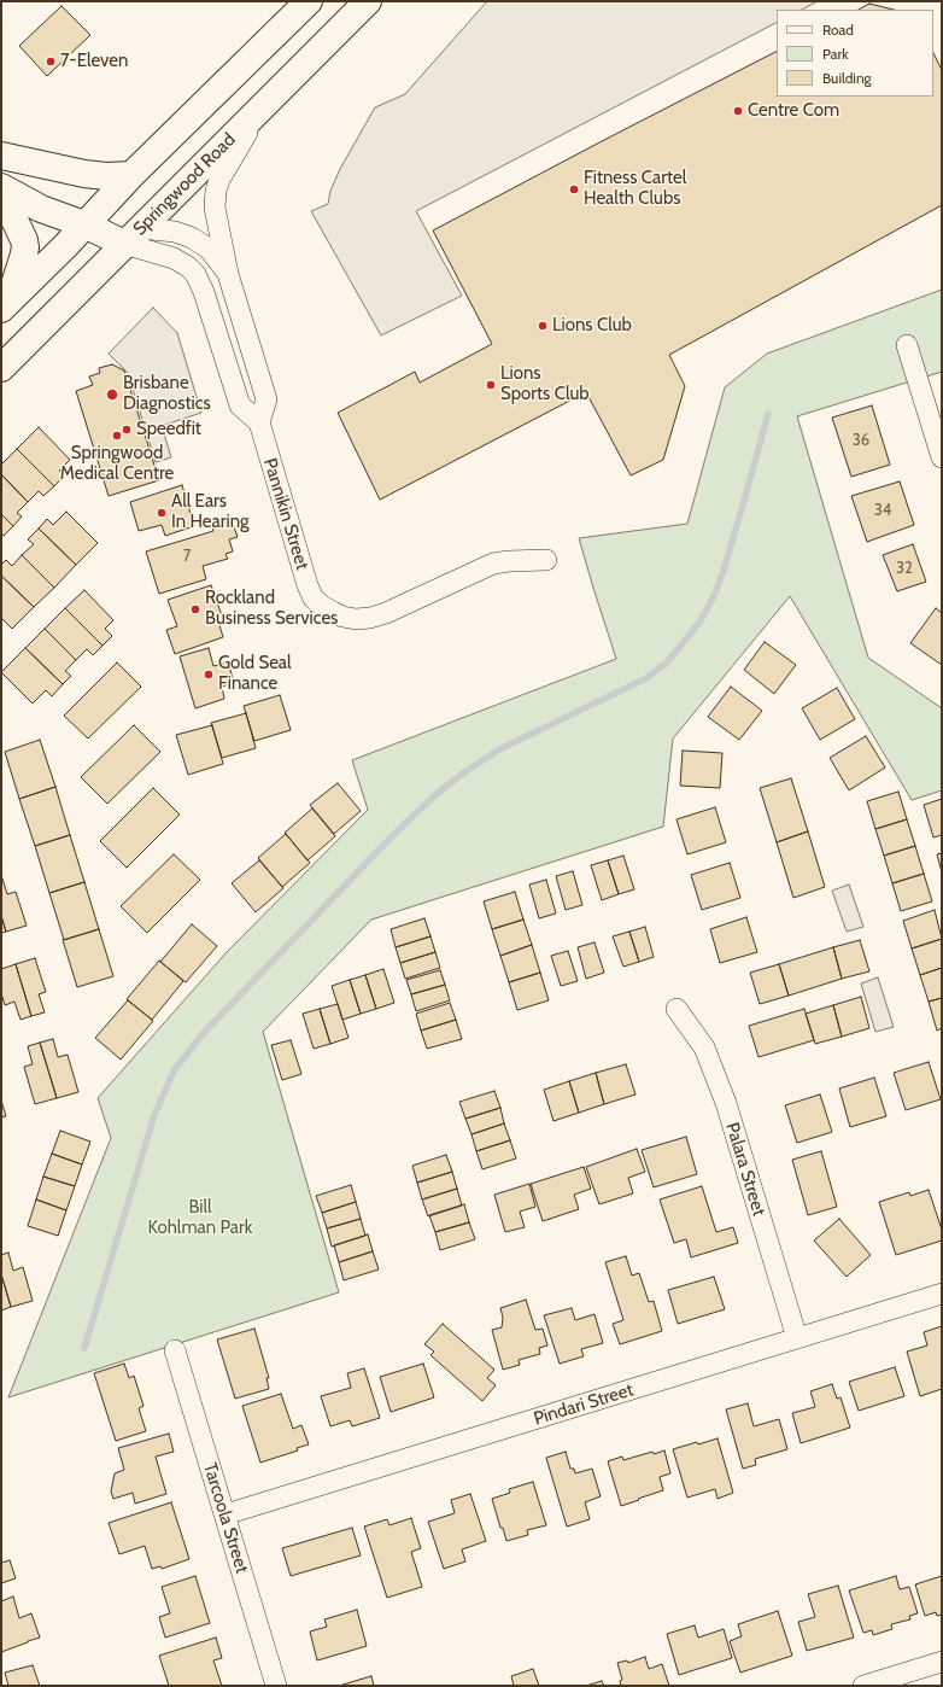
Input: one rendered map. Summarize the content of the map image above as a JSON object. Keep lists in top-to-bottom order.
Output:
{
  "streets": {
    "main road": ["Springwood Road"],
    "street": [
      "Pannikin Street",
      "Palara Street",
      "Pindari Street",
      "Tarcoola Street"
    ]
  },
  "crossings": [
    ["Palara Street", "Pindari Street"],
    ["Pindari Street", "Tarcoola Street"]
  ],
  "parks": ["Bill Kohlman Park"],
  "places": [
    "7-Eleven",
    "Centre Com",
    "Fitness Cartel Health Clubs",
    "Lions Club",
    "Lions Sports Club",
    "Brisbane Diagnostics",
    "Speedfit",
    "Springwood Medical Centre",
    "All Ears In Hearing",
    "Rockland Business Services",
    "Gold Seal Finance"
  ],
  "house_numbers": [
    "36",
    "34",
    "7",
    "32"
  ],
  "legend": ["Road", "Park", "Building"]
}
